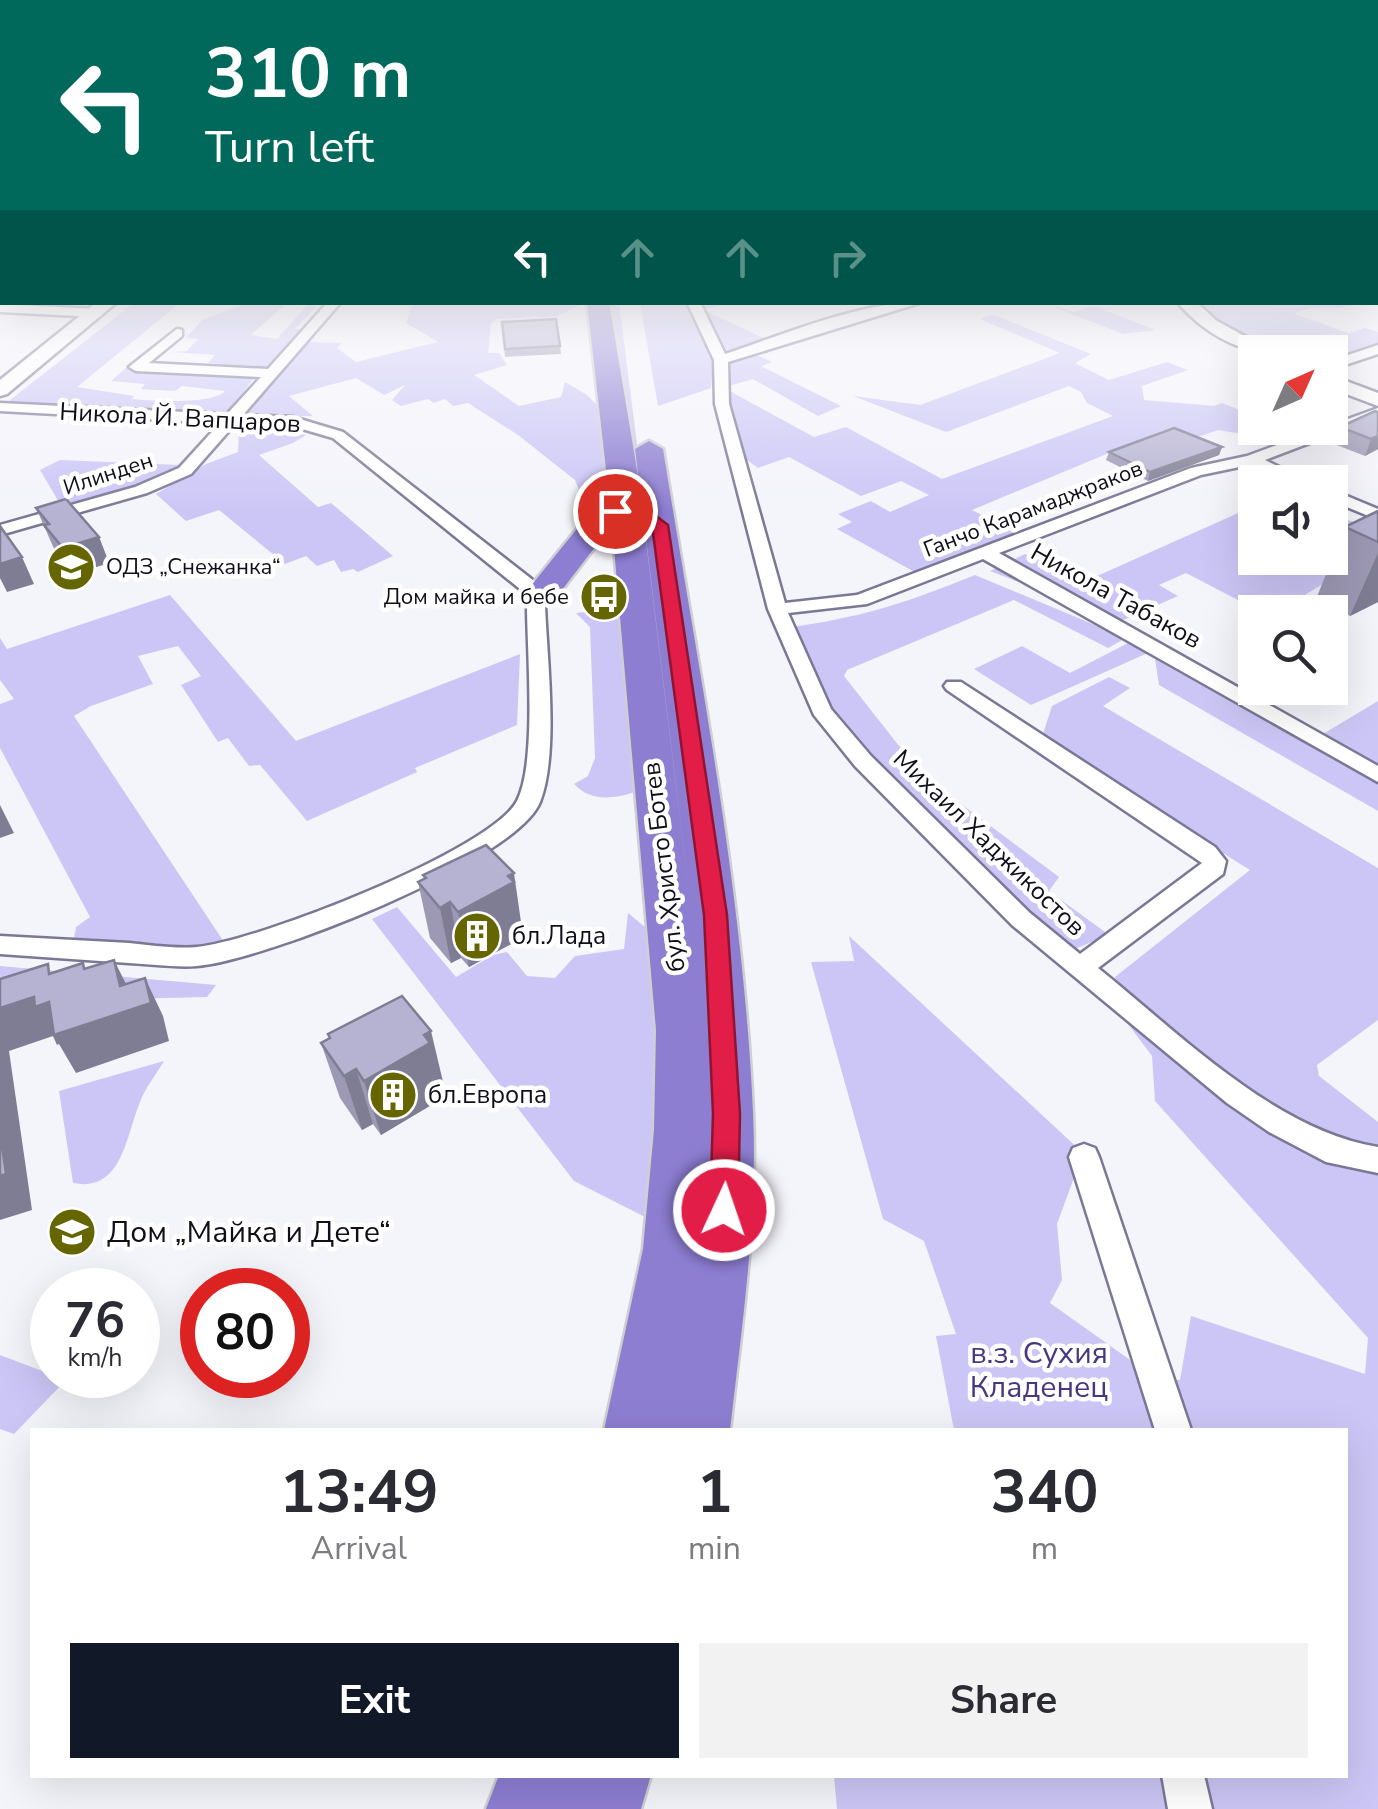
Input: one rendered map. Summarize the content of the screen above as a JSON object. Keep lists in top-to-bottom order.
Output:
{
  "streets": {
    "highway": ["бул. Христо Ботев"],
    "street": [
      "Никола Й. Вапцаров",
      "Илинден",
      "Ганчо Карамаджраков",
      "Никола Табаков",
      "Михаил Хаджикостов"
    ]
  },
  "crossings": [
    ["Никола Й. Вапцаров", "Илинден"],
    ["Ганчо Карамаджраков", "Никола Табаков"],
    ["Ганчо Карамаджраков", "Михаил Хаджикостов"]
  ],
  "parks": ["в.з. Сухия Кладенец"],
  "places": {
    "school or university": ["ОДЗ „Снежанка“", "Дом „Майка и Дете“"],
    "bus stop": ["Дом майка и бебе"],
    "building": ["бл.Лада", "бл.Европа"]
  },
  "north": "top right",
  "page": {
    "turn": ["310 m", "Turn left"],
    "speed": "76 km/h",
    "limit": "80",
    "eta": [
      "13:49",
      "Arrival",
      "1",
      "min",
      "340",
      "m"
    ],
    "buttons": ["Exit", "Share"]
  }
}
